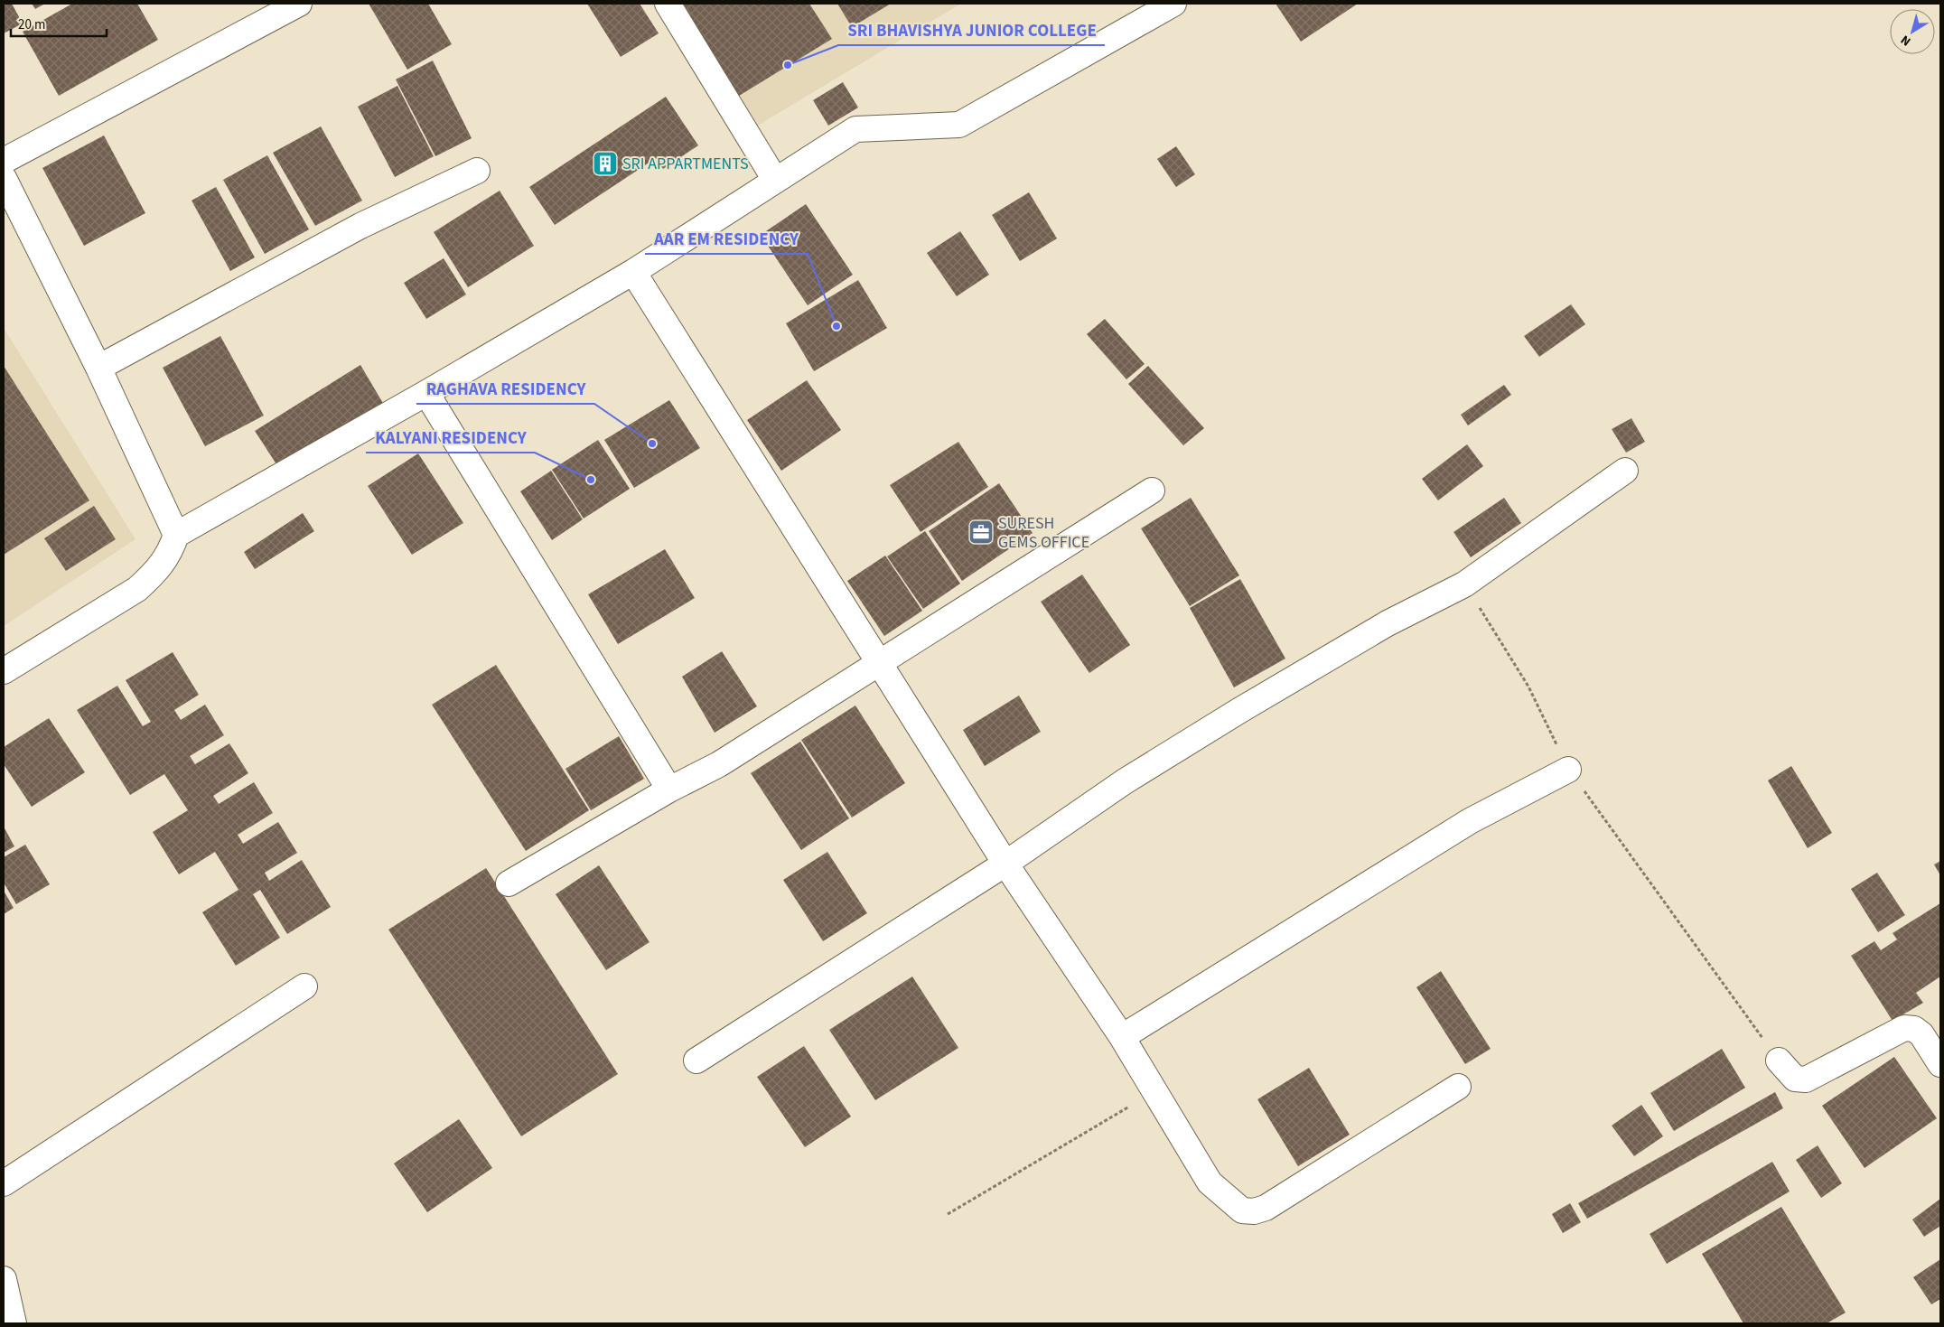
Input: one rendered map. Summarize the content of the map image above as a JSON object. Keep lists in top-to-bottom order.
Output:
{
  "places": {
    "other": [
      "SRI BHAVISHYA JUNIOR COLLEGE",
      "AAR EM RESIDENCY",
      "RAGHAVA RESIDENCY",
      "KALYANI RESIDENCY"
    ],
    "building": ["SRI APPARTMENTS"],
    "office": ["SURESH GEMS OFFICE"]
  },
  "scale_bar": "20 m",
  "north": "bottom left"
}
